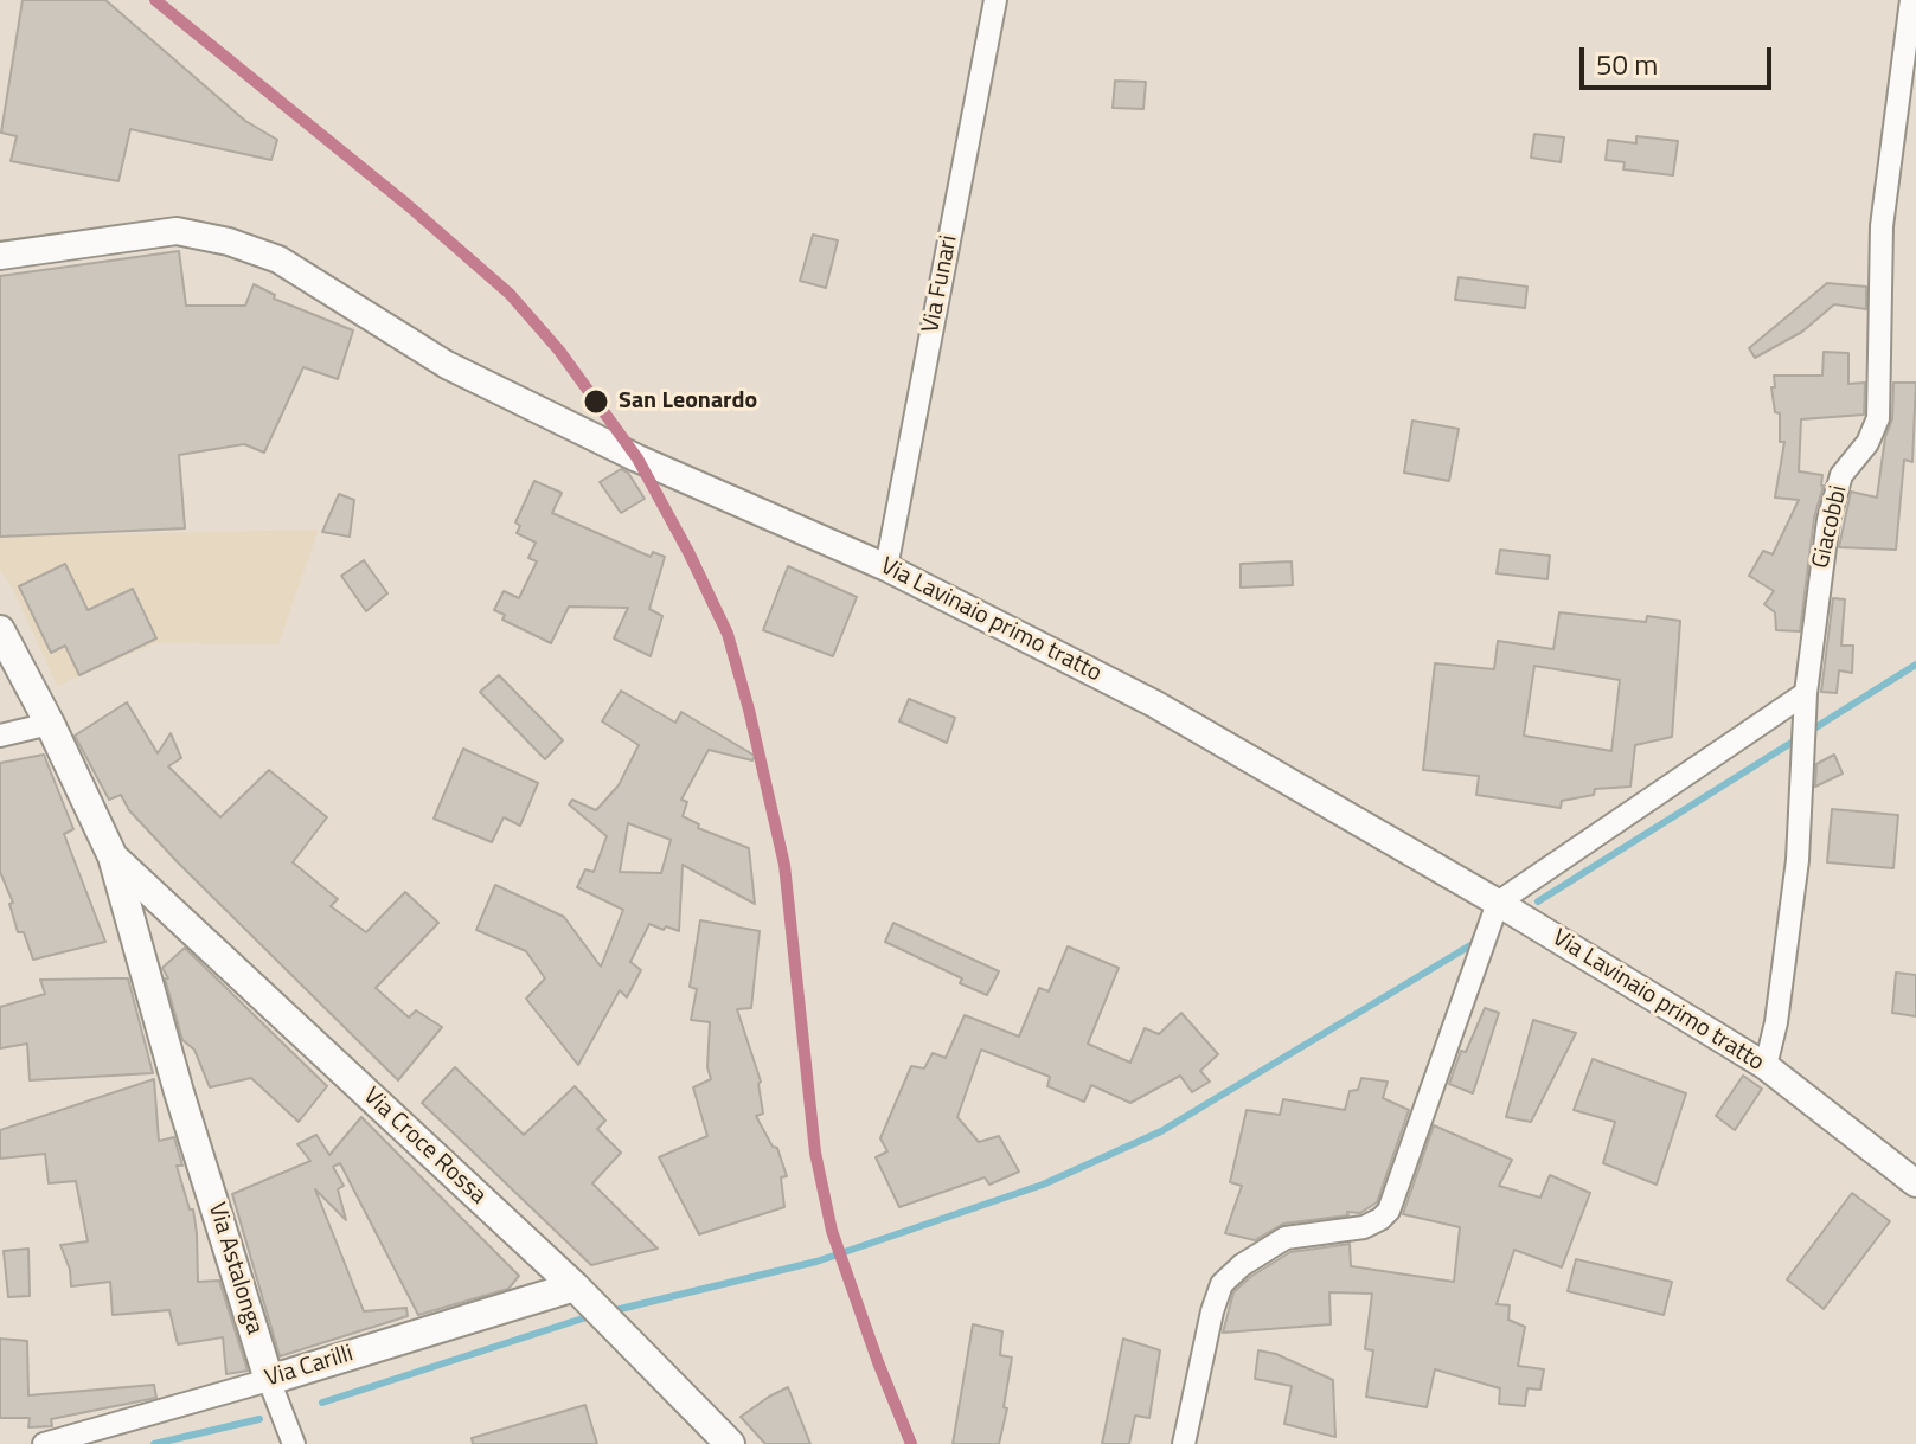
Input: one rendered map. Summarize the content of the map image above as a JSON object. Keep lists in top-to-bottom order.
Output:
{
  "streets": {
    "main road": ["Via Croce Rossa", "Via Astalonga", "Via Carilli"],
    "street": ["Via Funari", "Giacobbi", "Via Lavinaio primo tratto"]
  },
  "crossings": [
    ["Via Funari", "Via Lavinaio primo tratto"],
    ["Giacobbi", "Via Lavinaio primo tratto"],
    ["Via Croce Rossa", "Via Astalonga"],
    ["Via Croce Rossa", "Via Carilli"],
    ["Via Astalonga", "Via Carilli"]
  ],
  "places": ["San Leonardo"],
  "scale_bar": "50 m"
}
